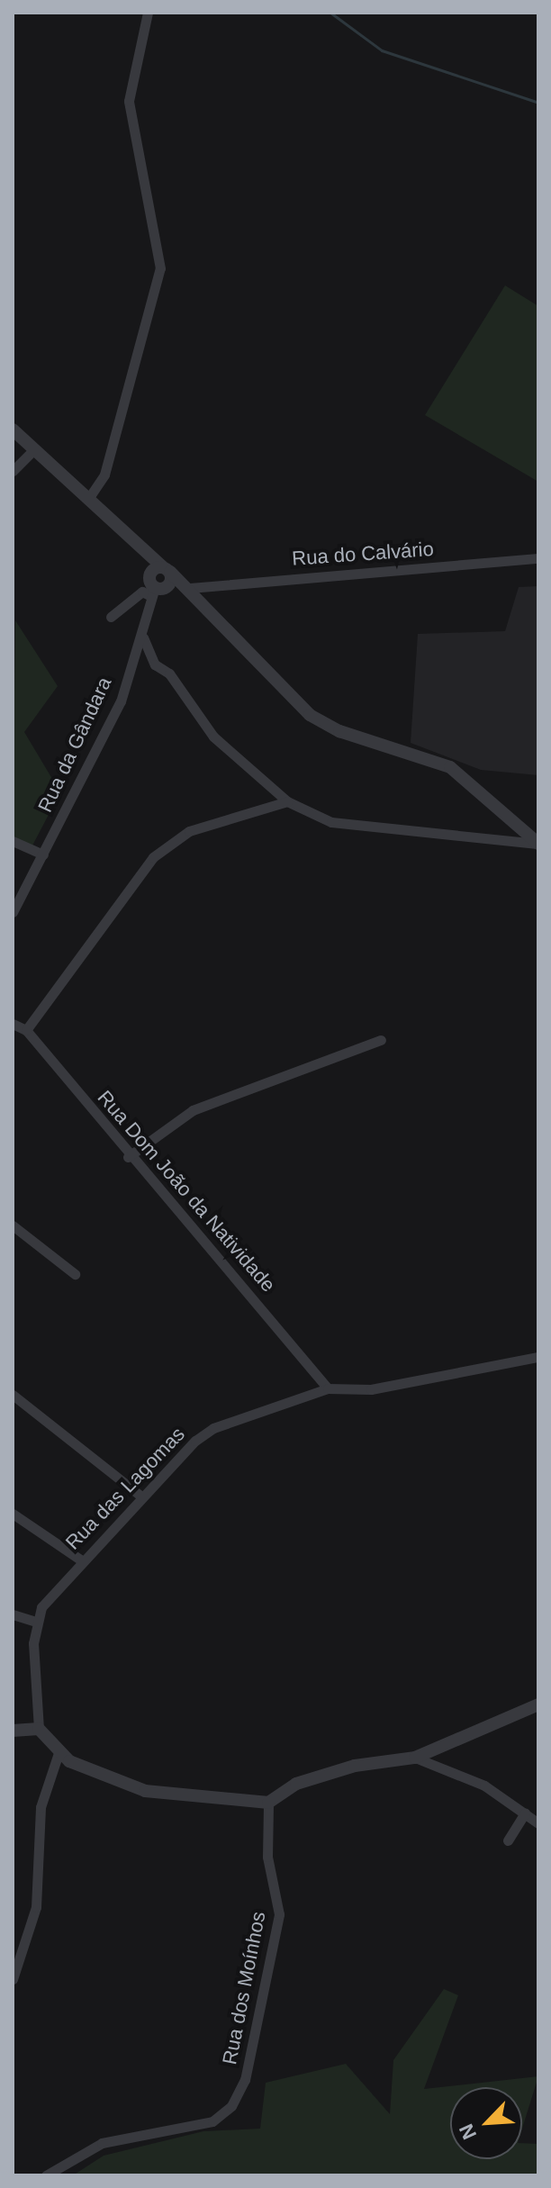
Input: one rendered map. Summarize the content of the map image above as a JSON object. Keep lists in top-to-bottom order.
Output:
{
  "streets": {
    "street": [
      "Rua do Calvário",
      "Rua da Gândara",
      "Rua Dom João da Natividade",
      "Rua das Lagomas",
      "Rua dos Moínhos"
    ]
  },
  "crossings": [
    ["Rua Dom João da Natividade", "Rua das Lagomas"]
  ],
  "north": "bottom left"
}
